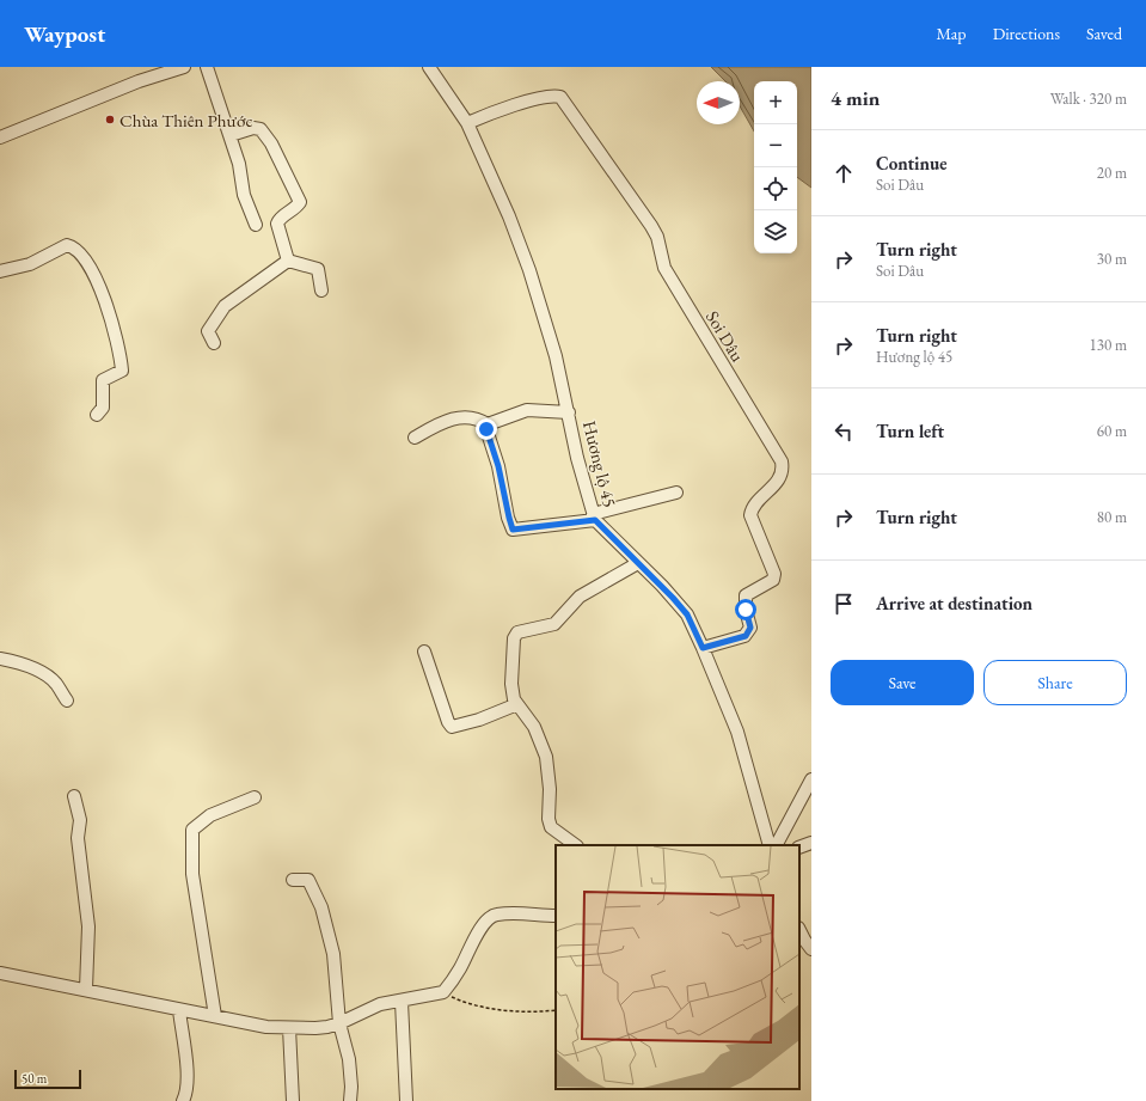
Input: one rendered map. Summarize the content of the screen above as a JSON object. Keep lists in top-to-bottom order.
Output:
{
  "streets": {
    "street": ["Soi Dâu", "Hương lộ 45"]
  },
  "crossings": [
    ["Soi Dâu", "Hương lộ 45"]
  ],
  "places": ["Chùa Thiên Phước"],
  "scale_bar": "50 m",
  "north": "left",
  "page": {
    "header": "Waypost",
    "nav": ["Map", "Directions", "Saved"],
    "heading": ["4 min", "Walk · 320 m"],
    "map_buttons": ["+", "−"],
    "list": [
      ["Continue", "Soi Dâu", "20 m"],
      ["Turn right", "Soi Dâu", "30 m"],
      ["Turn right", "Hương lộ 45", "130 m"],
      ["Turn left", "60 m"],
      ["Turn right", "80 m"],
      "Arrive at destination"
    ],
    "buttons": ["Save", "Share"],
    "scale": "50 m"
  }
}
